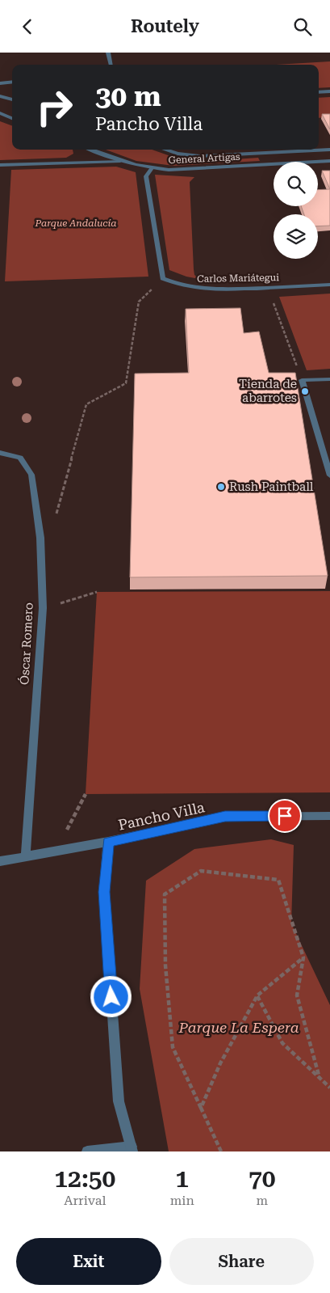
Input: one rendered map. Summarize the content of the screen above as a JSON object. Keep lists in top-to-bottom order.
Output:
{
  "streets": {
    "street": [
      "General Artigas",
      "Carlos Mariátegui",
      "Óscar Romero",
      "Pancho Villa"
    ]
  },
  "crossings": [
    ["Óscar Romero", "Pancho Villa"]
  ],
  "parks": ["Parque Andalucía", "Parque La Espera"],
  "places": ["Tienda de abarrotes", "Rush Paintball"],
  "page": {
    "header": "Routely",
    "turn": ["30 m", "Pancho Villa"],
    "eta": [
      "12:50",
      "Arrival",
      "1",
      "min",
      "70",
      "m"
    ],
    "buttons": ["Exit", "Share"]
  }
}
